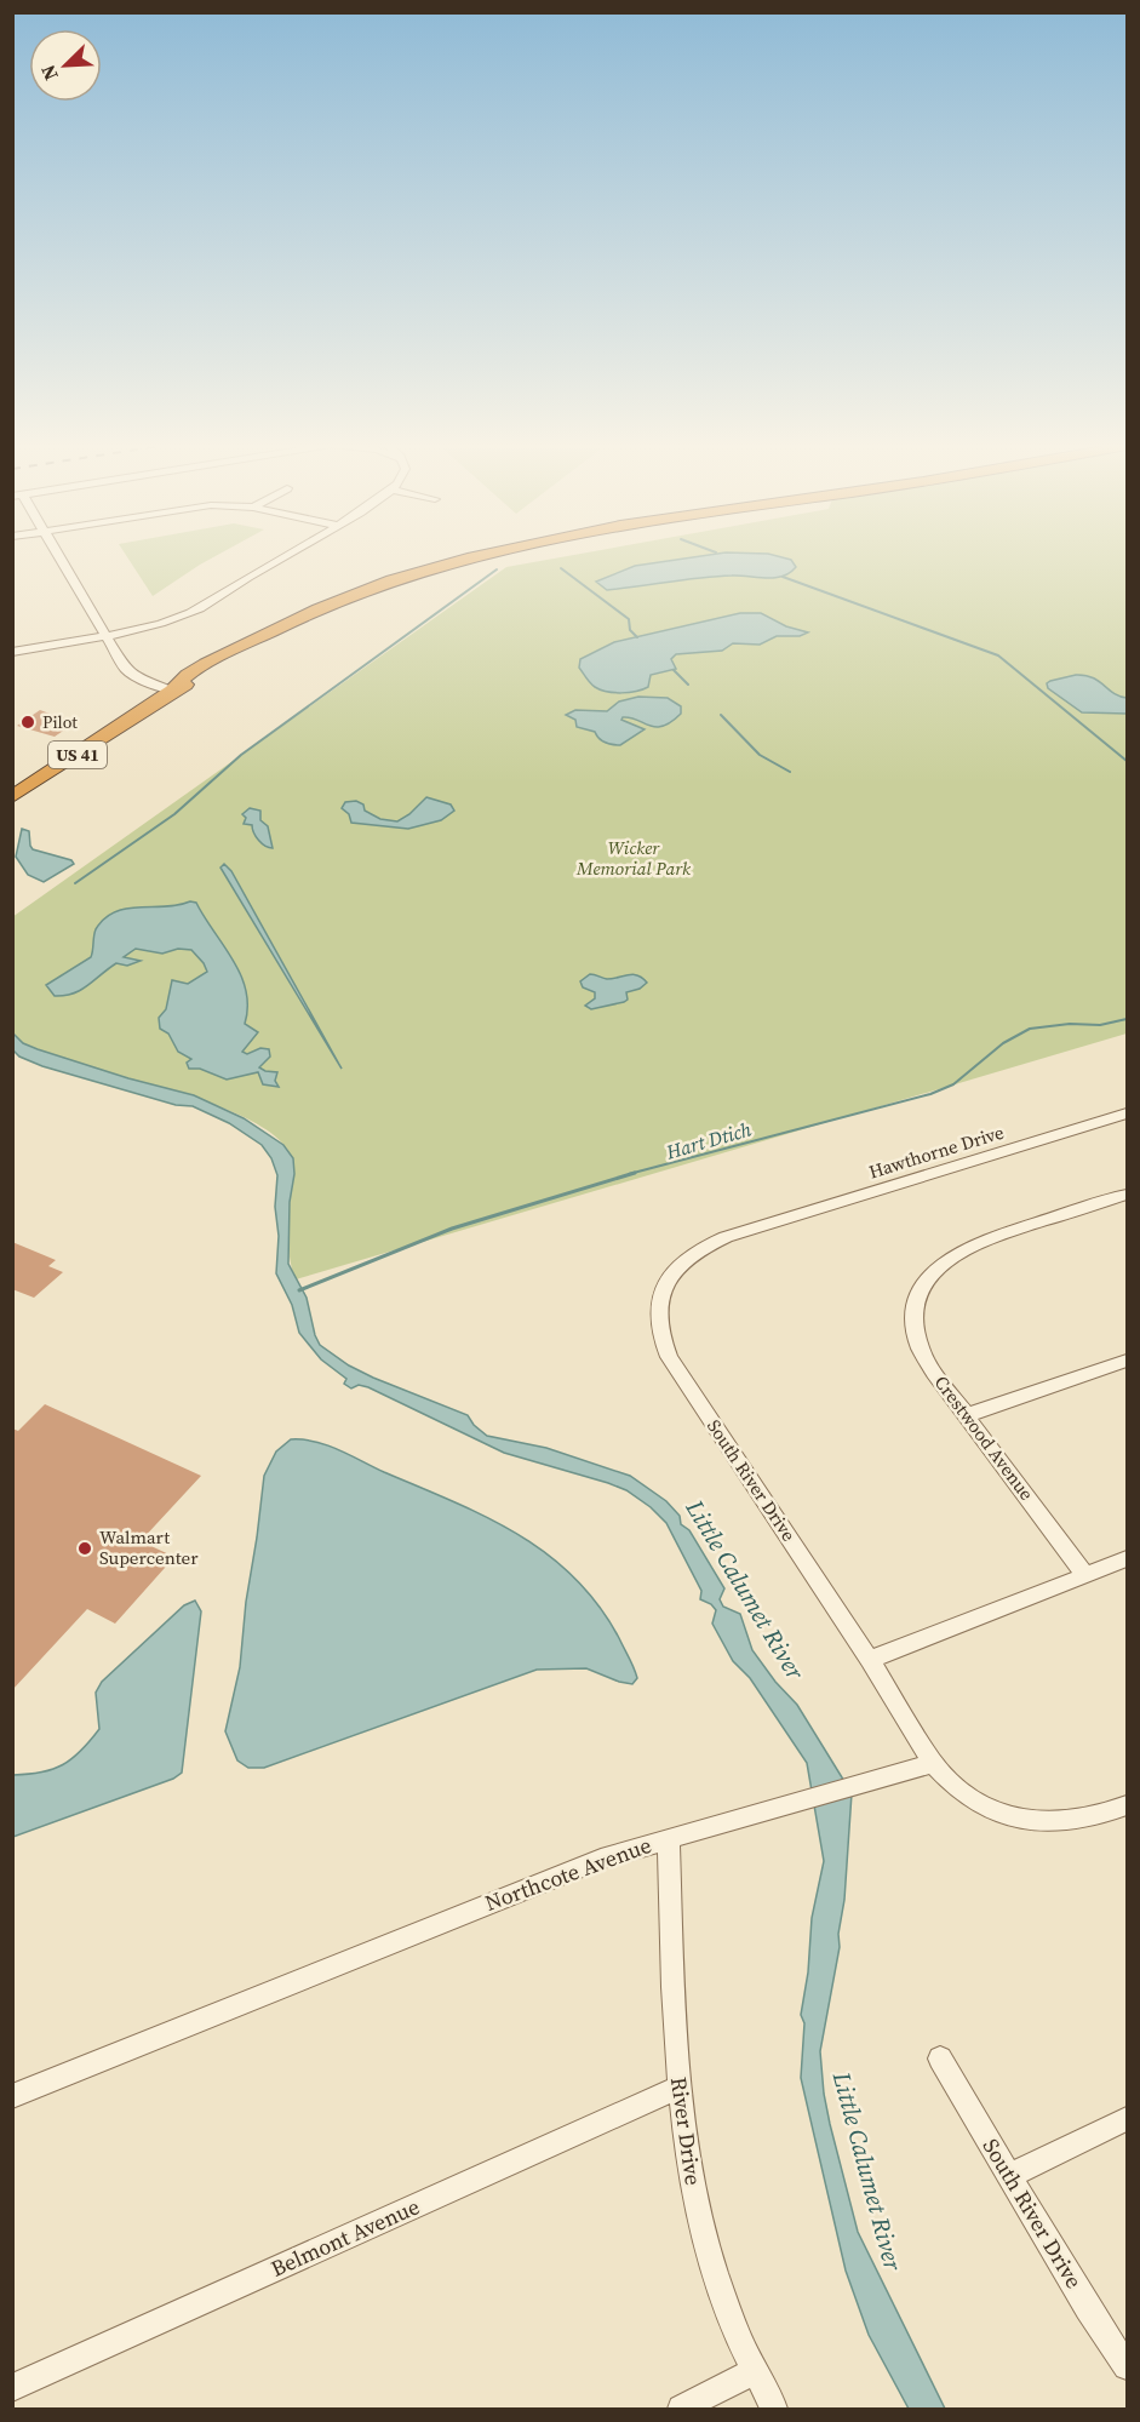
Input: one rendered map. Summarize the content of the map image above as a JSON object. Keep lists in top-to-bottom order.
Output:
{
  "streets": {
    "highway": ["US 41"],
    "street": [
      "Hawthorne Drive",
      "Crestwood Avenue",
      "South River Drive",
      "Northcote Avenue",
      "River Drive",
      "Belmont Avenue"
    ]
  },
  "crossings": [
    ["Hawthorne Drive", "South River Drive"],
    ["South River Drive", "Northcote Avenue"],
    ["Northcote Avenue", "River Drive"],
    ["River Drive", "Belmont Avenue"]
  ],
  "water": ["Hart Dtich", "Little Calumet River"],
  "parks": ["Wicker Memorial Park"],
  "places": ["Pilot", "Walmart Supercenter"],
  "north": "bottom left"
}
